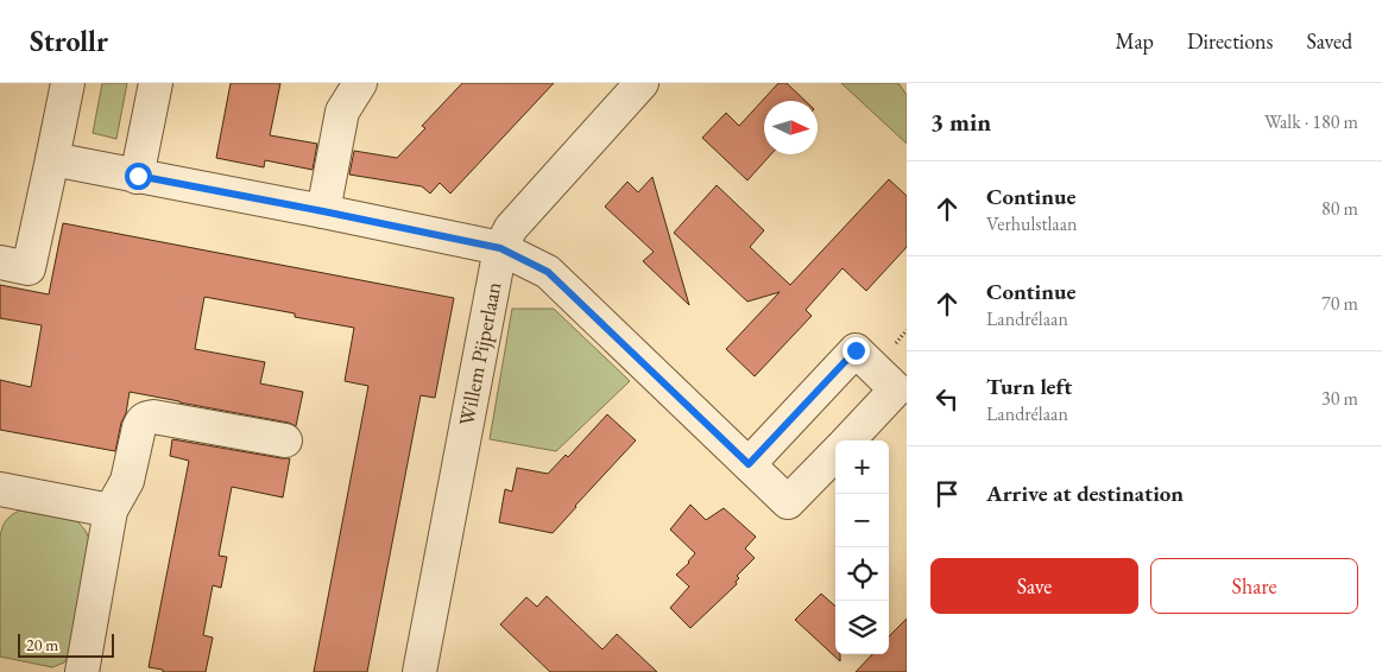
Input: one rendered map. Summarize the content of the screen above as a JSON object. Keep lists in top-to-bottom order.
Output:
{
  "streets": {
    "street": ["Willem Pijperlaan"]
  },
  "scale_bar": "20 m",
  "north": "right",
  "page": {
    "header": "Strollr",
    "nav": ["Map", "Directions", "Saved"],
    "heading": ["3 min", "Walk · 180 m"],
    "list": [
      ["Continue", "Verhulstlaan", "80 m"],
      ["Continue", "Landrélaan", "70 m"],
      ["Turn left", "Landrélaan", "30 m"],
      "Arrive at destination"
    ],
    "map_buttons": ["+", "−"],
    "buttons": ["Save", "Share"],
    "scale": "20 m"
  }
}
